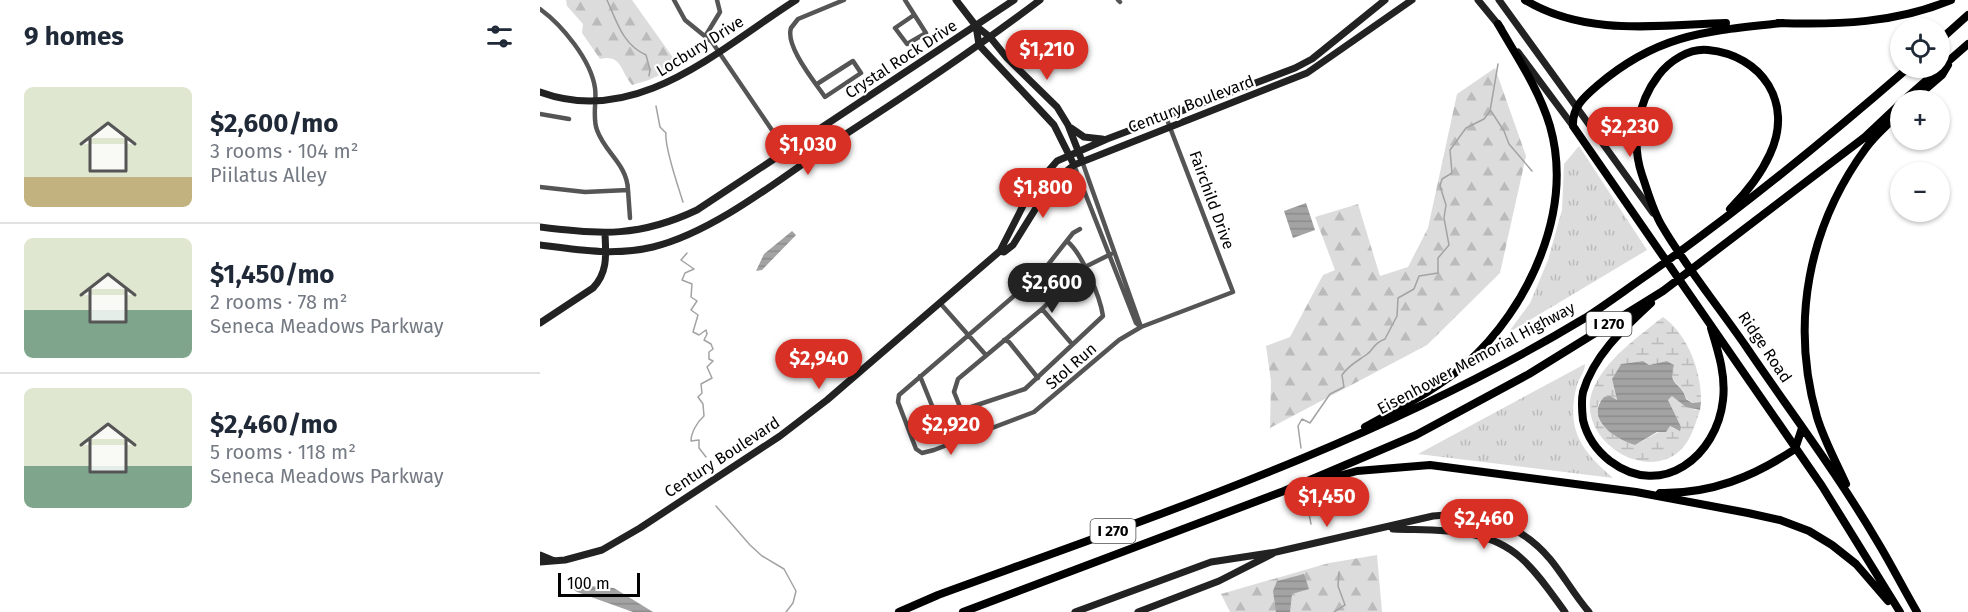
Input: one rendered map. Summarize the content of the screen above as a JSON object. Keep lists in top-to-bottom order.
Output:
{
  "streets": {
    "highway": ["I 270", "Ridge Road", "Eisenhower Memorial Highway"],
    "street": [
      "Locbury Drive",
      "Crystal Rock Drive",
      "Century Boulevard",
      "Fairchild Drive",
      "Stol Run"
    ]
  },
  "crossings": [
    ["Century Boulevard", "Fairchild Drive"],
    ["Fairchild Drive", "Stol Run"]
  ],
  "scale_bar": "100 m",
  "page": {
    "heading": "9 homes",
    "map_buttons": ["+", "−"],
    "price": [
      "$1,210",
      "$2,230",
      "$1,030",
      "$1,800",
      "$2,600",
      "$2,940",
      "$2,920",
      "$1,450",
      "$2,460"
    ],
    "list": [
      {
        "name": "$2,600/mo",
        "note": "3 rooms · 104 m² · Piilatus Alley"
      },
      {
        "name": "$1,450/mo",
        "note": "2 rooms · 78 m² · Seneca Meadows Parkway"
      },
      {
        "name": "$2,460/mo",
        "note": "5 rooms · 118 m² · Seneca Meadows Parkway"
      }
    ],
    "scale": "100 m"
  }
}
